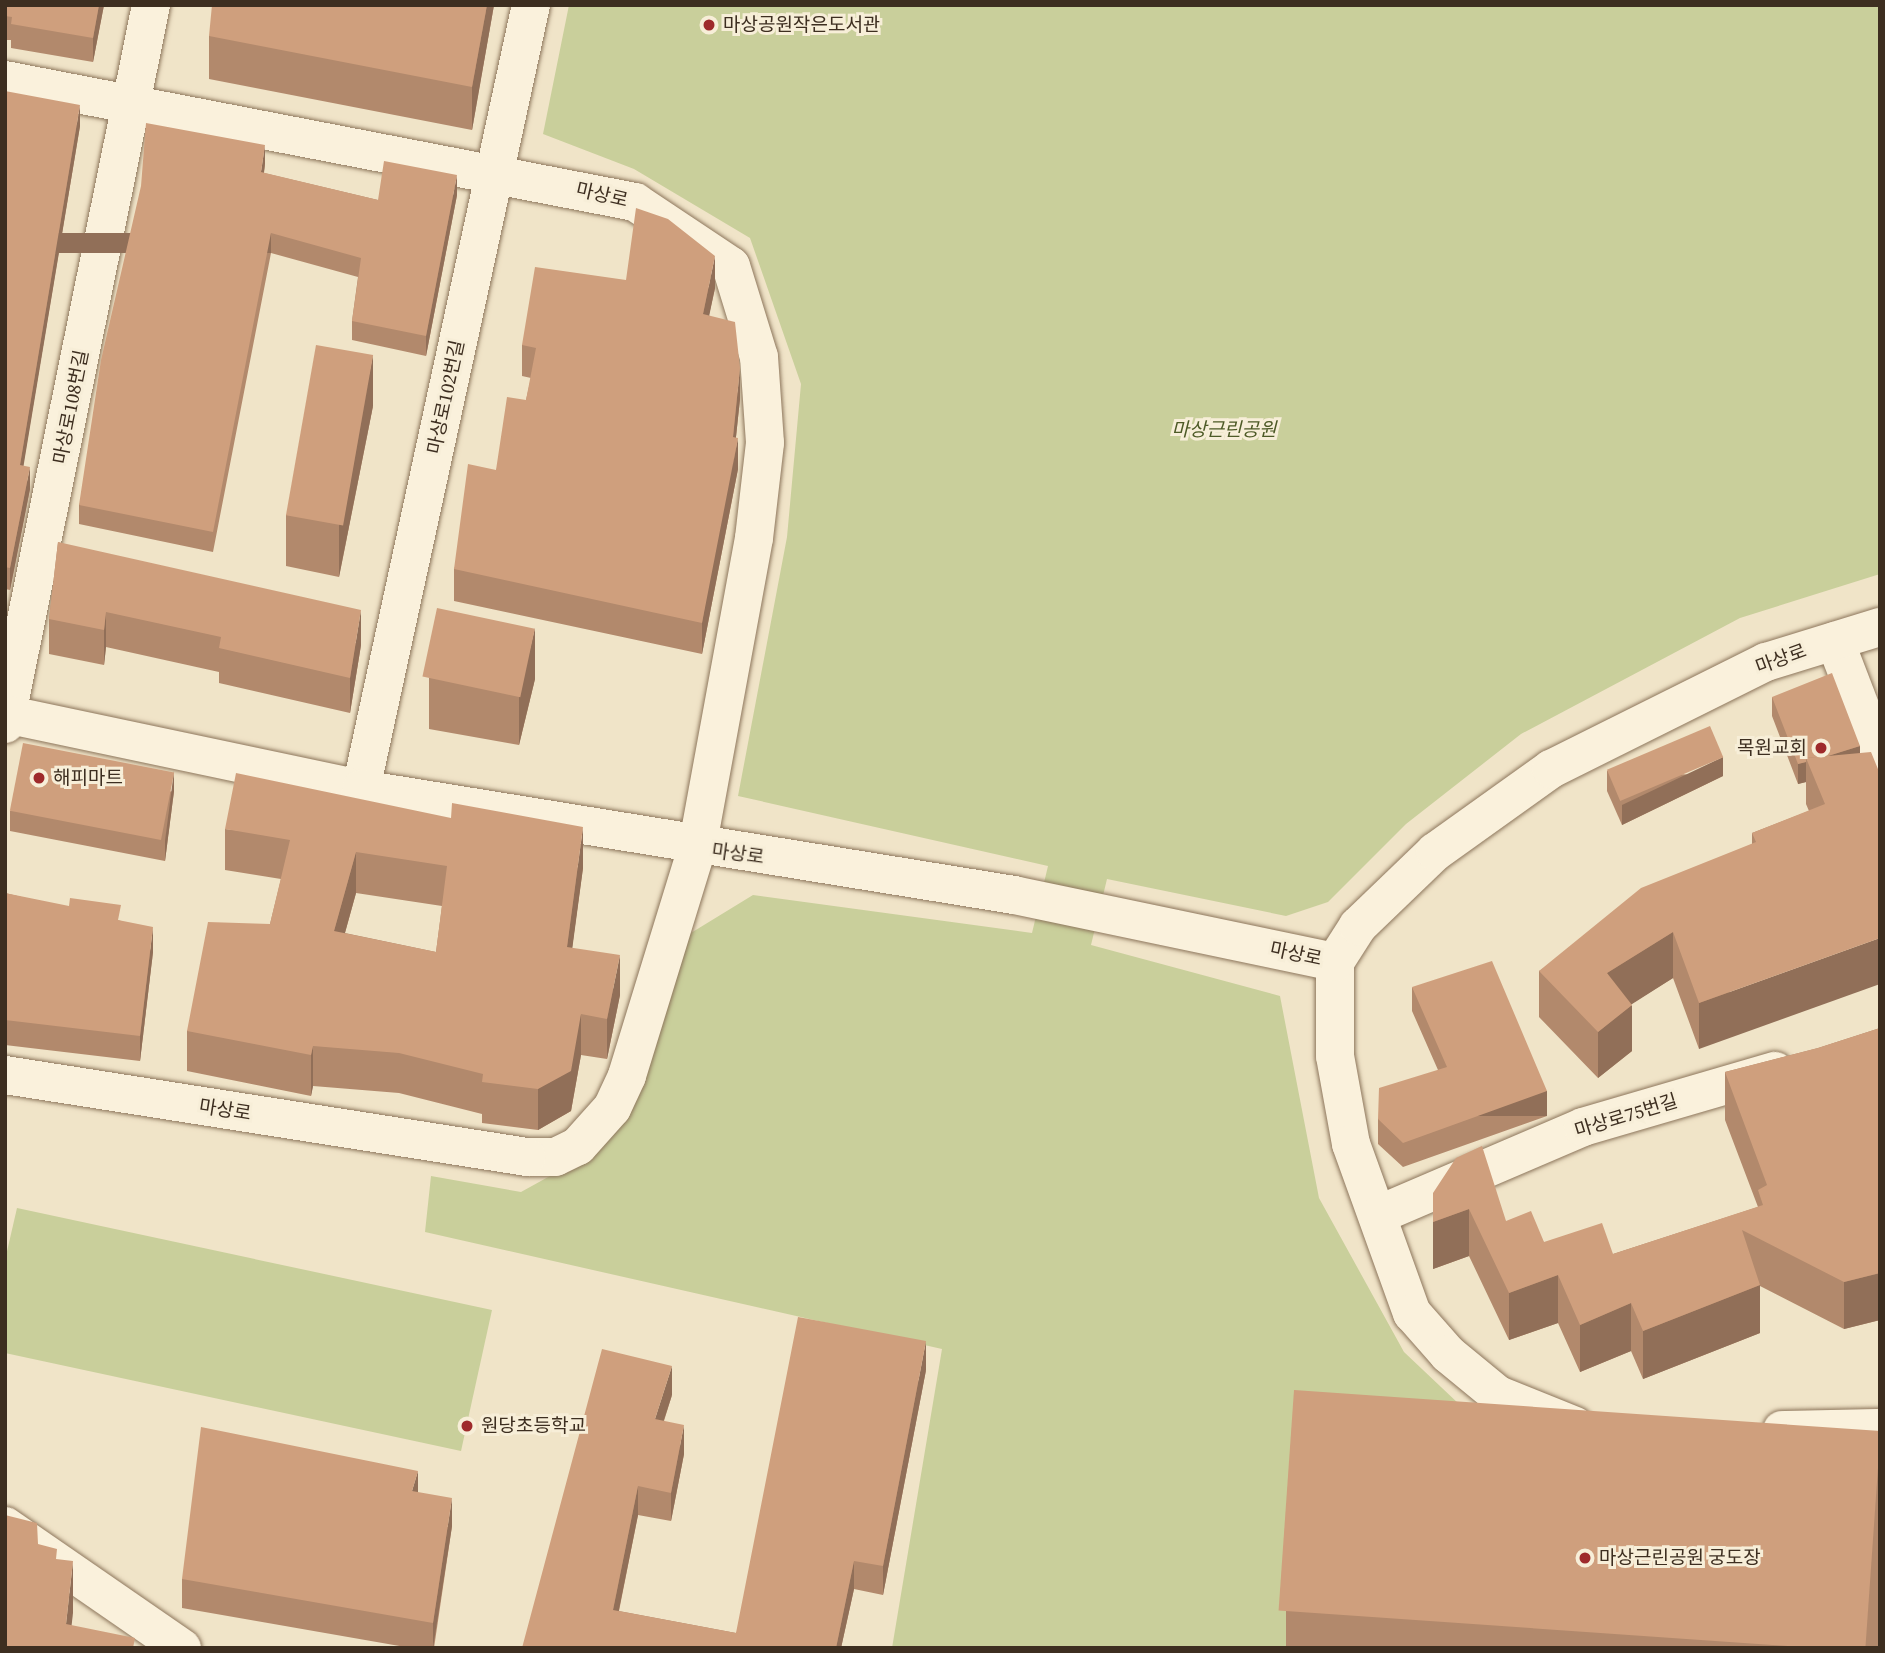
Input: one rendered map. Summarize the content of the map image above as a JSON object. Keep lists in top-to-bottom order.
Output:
{
  "streets": {
    "street": [
      "마상로",
      "마상로102번길",
      "마상로108번길",
      "마상로75번길"
    ]
  },
  "crossings": [
    ["마상로", "마상로102번길"],
    ["마상로", "마상로108번길"]
  ],
  "parks": ["마상근린공원"],
  "places": [
    "마상공원작은도서관",
    "목원교회",
    "해피마트",
    "원당초등학교",
    "마상근린공원 궁도장"
  ]
}
